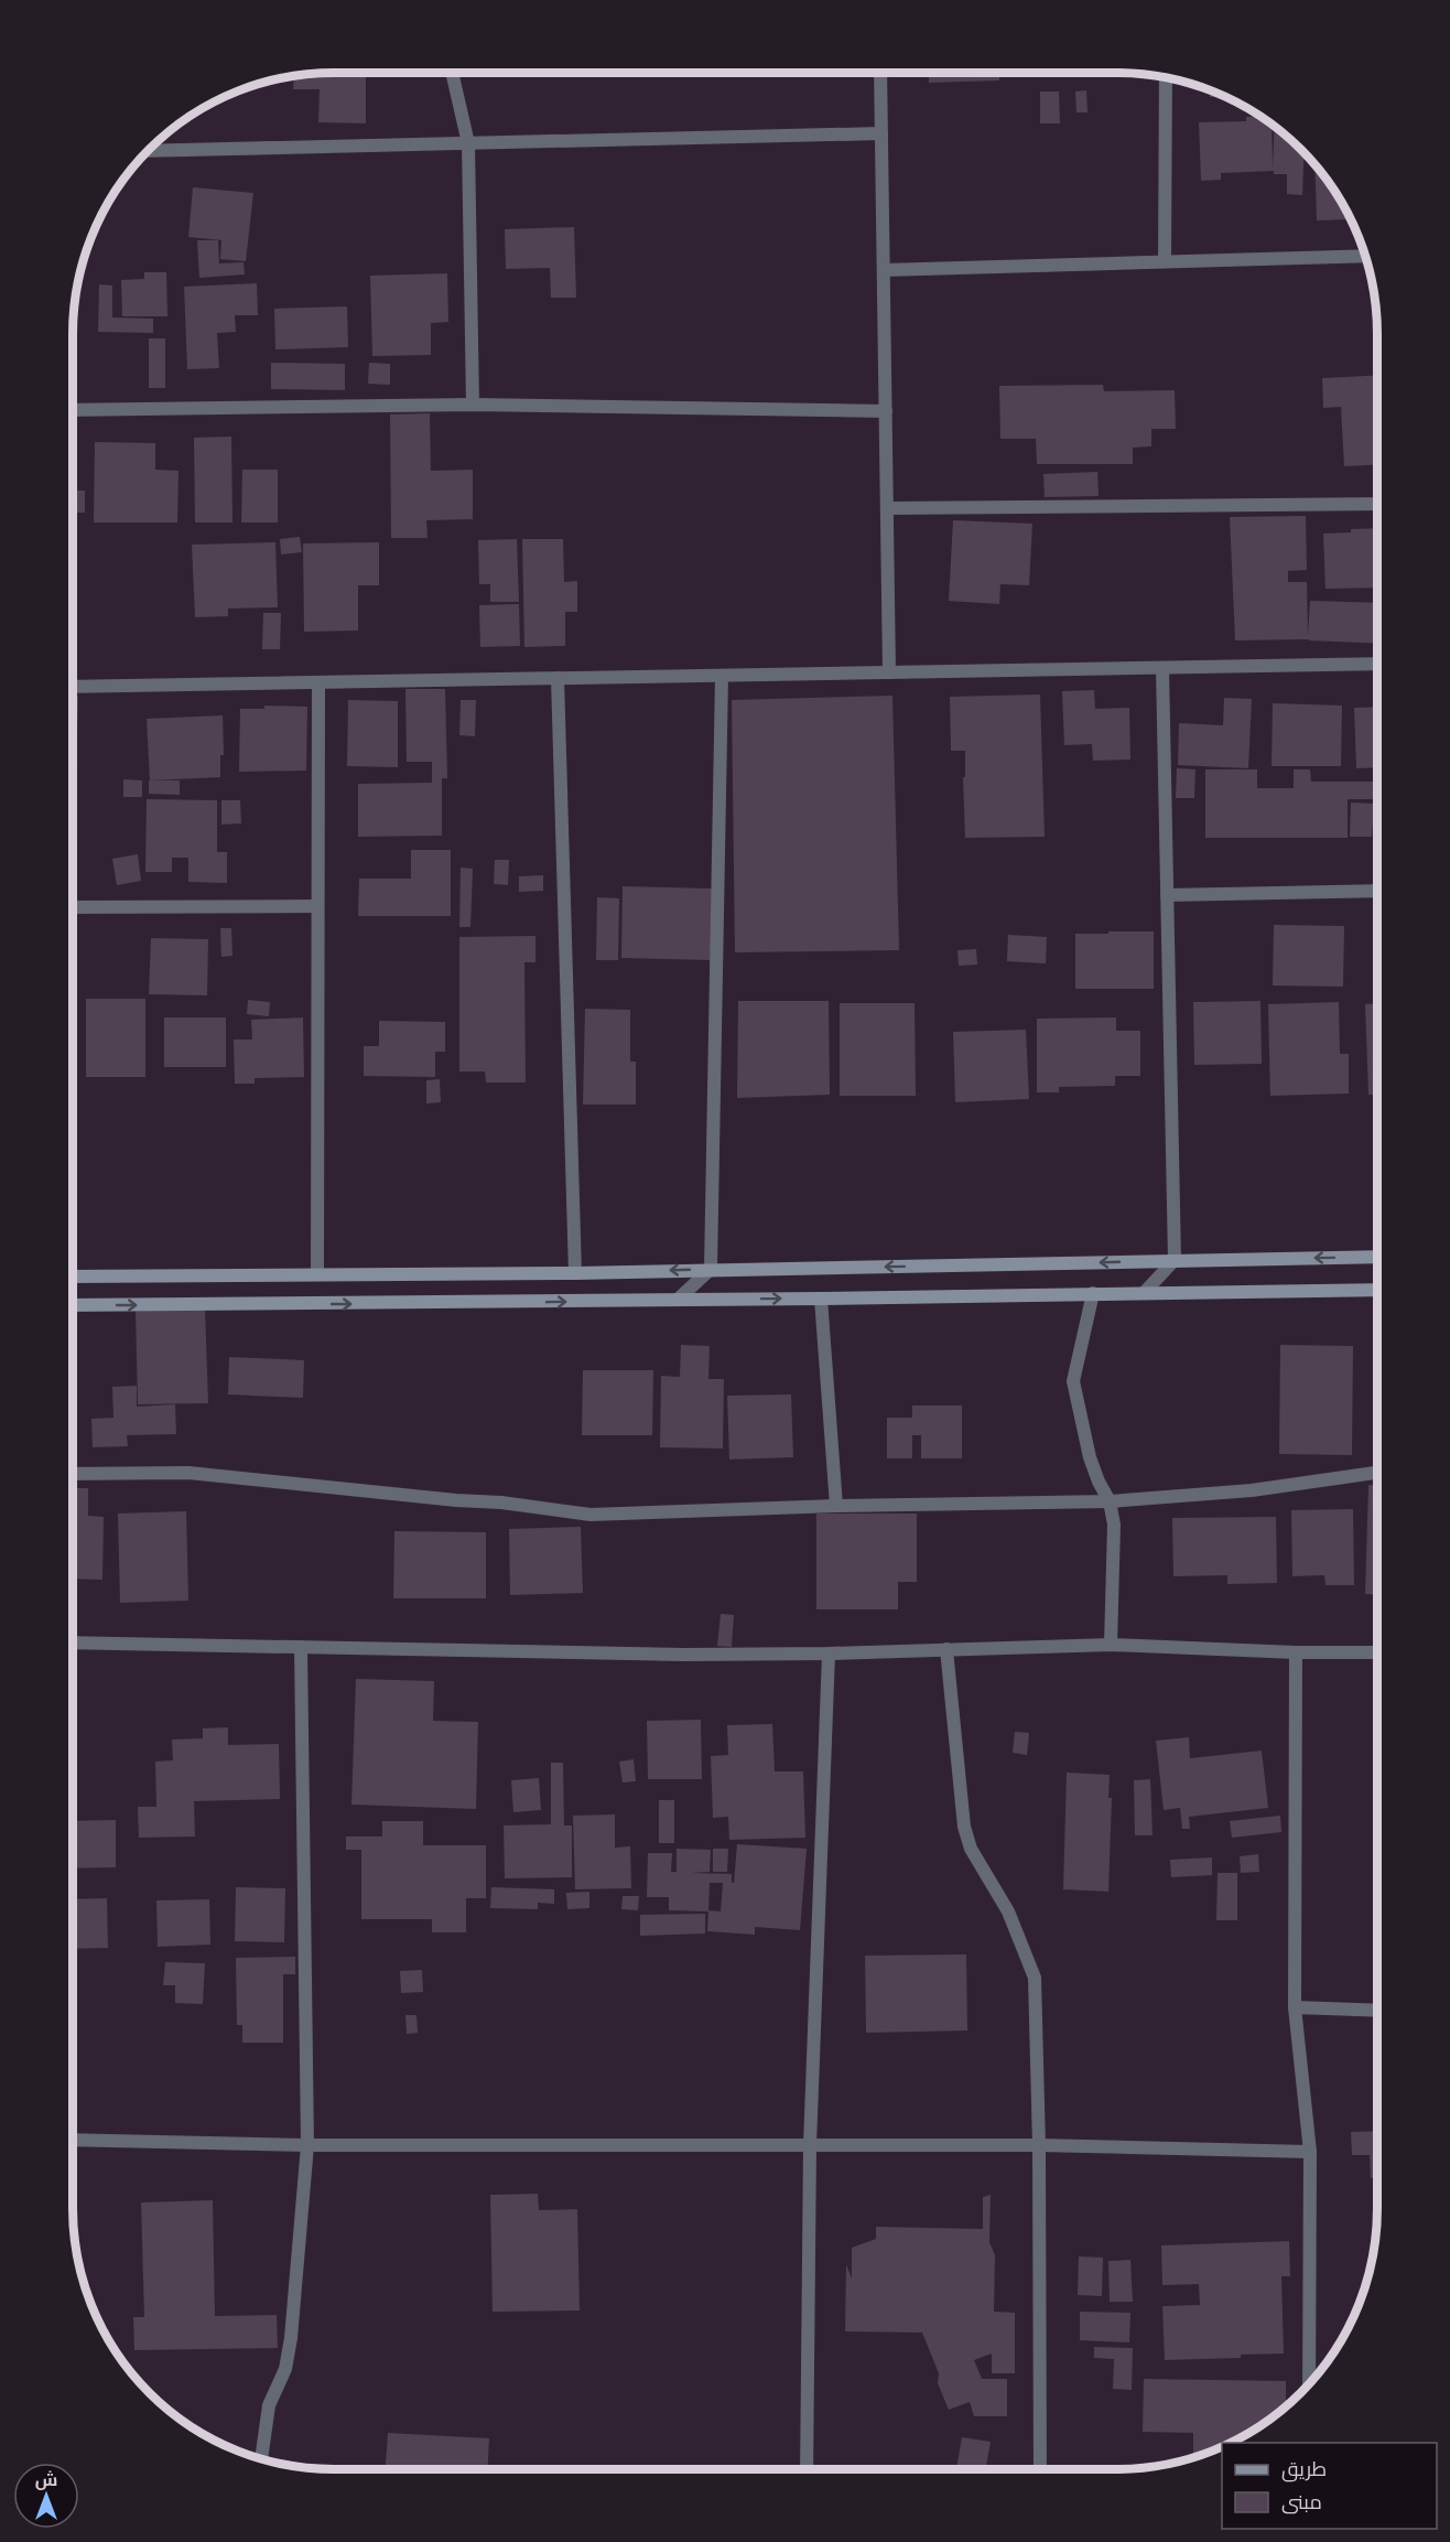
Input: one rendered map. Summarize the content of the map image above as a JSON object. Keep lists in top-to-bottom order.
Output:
{
  "legend": ["طريق", "مبنى"],
  "north": "top"
}
